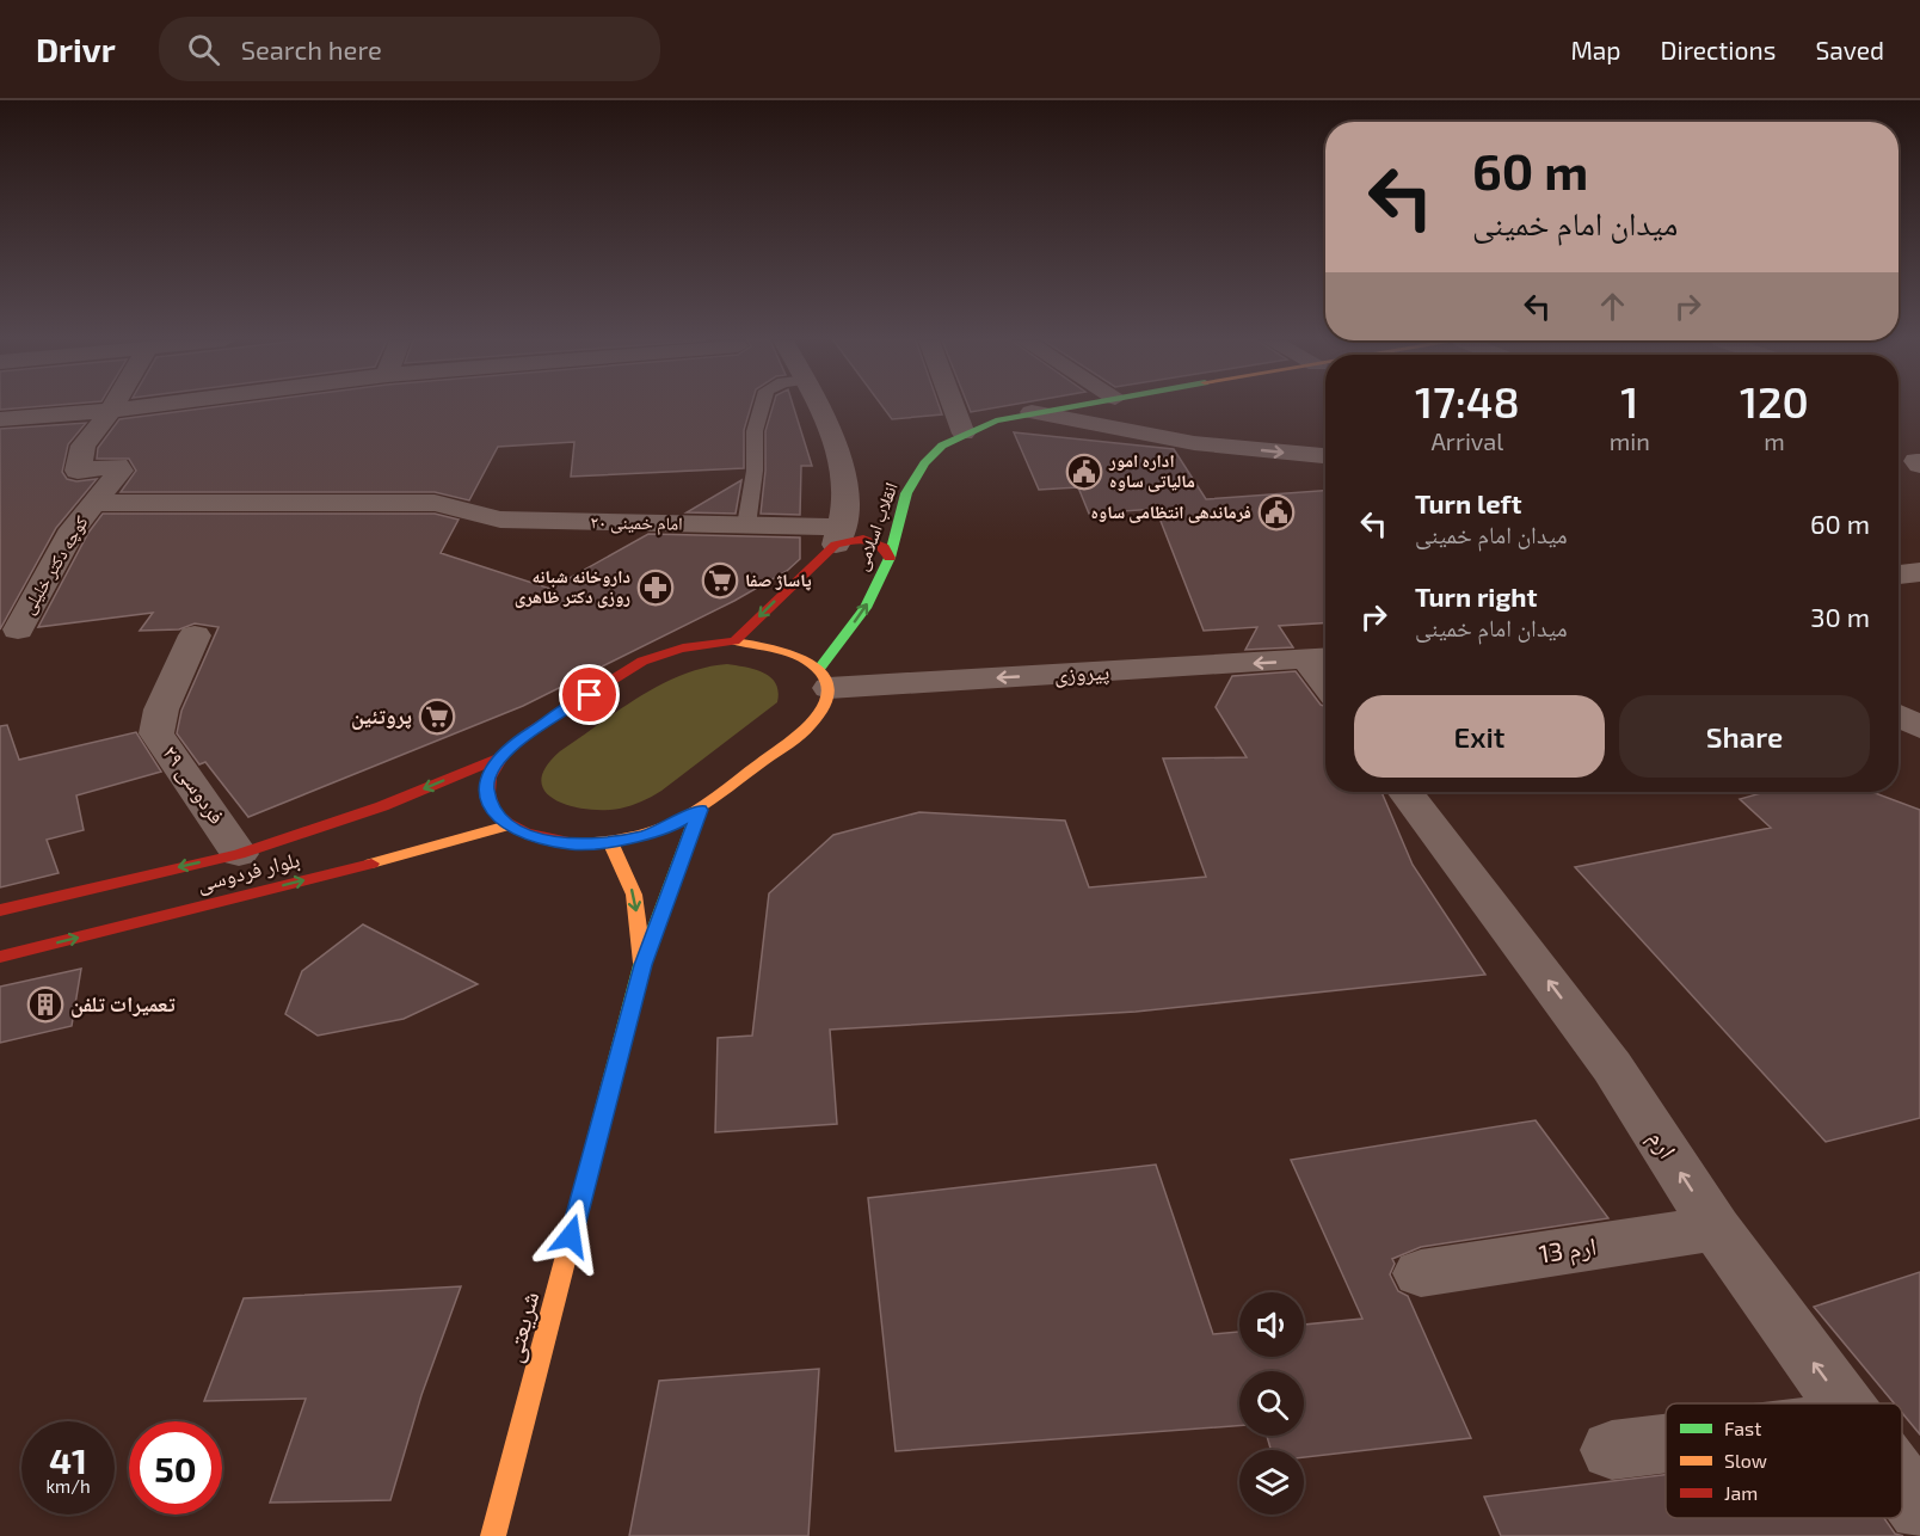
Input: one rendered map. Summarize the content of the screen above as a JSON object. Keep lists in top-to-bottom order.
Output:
{
  "streets": {
    "main road": ["انقلاب اسلامی", "بلوار فردوسی", "شریعتی"],
    "street": [
      "امام خمینی ۲۰",
      "کوچه دکتر خلیلی",
      "پیروزی",
      "فردوسی ۲۹",
      "ارم",
      "ارم 13"
    ]
  },
  "crossings": [
    ["امام خمینی ۲۰", "کوچه دکتر خلیلی"],
    ["انقلاب اسلامی", "پیروزی"],
    ["انقلاب اسلامی", "بلوار فردوسی"],
    ["انقلاب اسلامی", "شریعتی"],
    ["فردوسی ۲۹", "بلوار فردوسی"],
    ["ارم", "ارم 13"]
  ],
  "one_way": ["ارم"],
  "places": {
    "public building": ["اداره امور مالیاتی ساوه", "فرماندهی انتظامی ساوه"],
    "supermarket": ["پاساژ صفا", "پروتئین"],
    "pharmacy": ["داروخانه شبانه روزی دکتر ظاهری"],
    "building": ["تعمیرات تلفن"]
  },
  "legend": ["Fast", "Slow", "Jam"],
  "page": {
    "header": "Drivr",
    "search": "Search here",
    "nav": ["Map", "Directions", "Saved"],
    "turn": ["60 m", "میدان امام خمینی"],
    "eta": [
      "17:48",
      "Arrival",
      "1",
      "min",
      "120",
      "m"
    ],
    "list": [
      {
        "name": "Turn left",
        "note": "میدان امام خمینی",
        "value": "60 m"
      },
      {
        "name": "Turn right",
        "note": "میدان امام خمینی",
        "value": "30 m"
      }
    ],
    "buttons": ["Exit", "Share"],
    "speed": "41 km/h",
    "limit": "50"
  }
}
